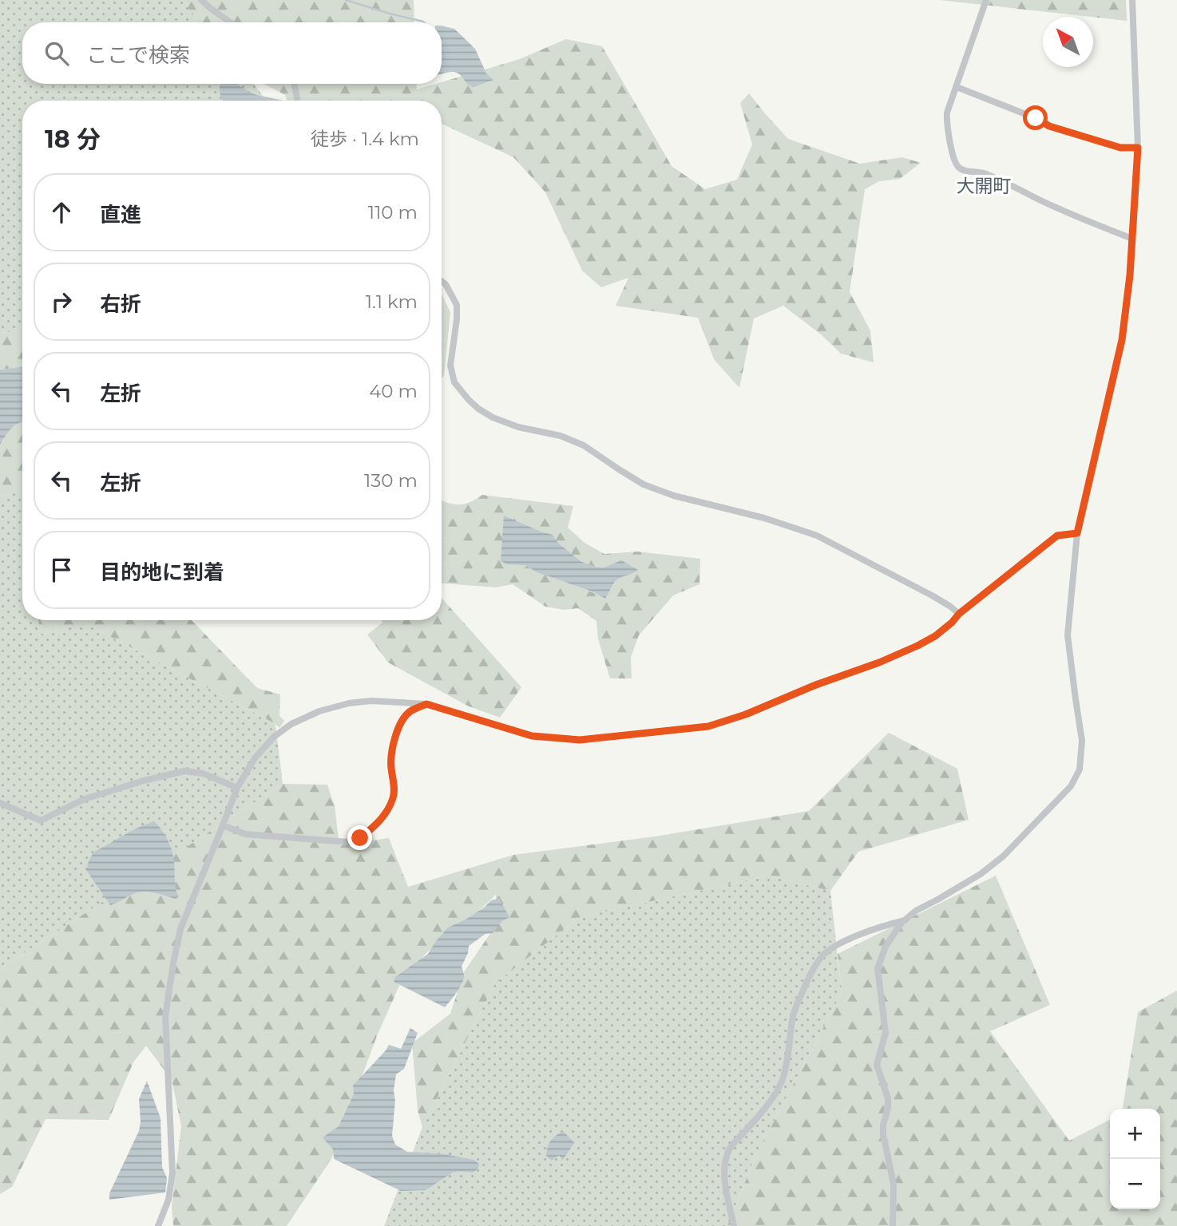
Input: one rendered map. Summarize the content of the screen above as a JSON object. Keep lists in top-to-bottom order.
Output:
{
  "districts": ["大開町"],
  "north": "top left",
  "page": {
    "search": "ここで検索",
    "heading": ["18 分", "徒歩 · 1.4 km"],
    "list": [
      ["直進", "110 m"],
      ["右折", "1.1 km"],
      ["左折", "40 m"],
      ["左折", "130 m"],
      "目的地に到着"
    ],
    "map_buttons": ["+", "−"]
  }
}
